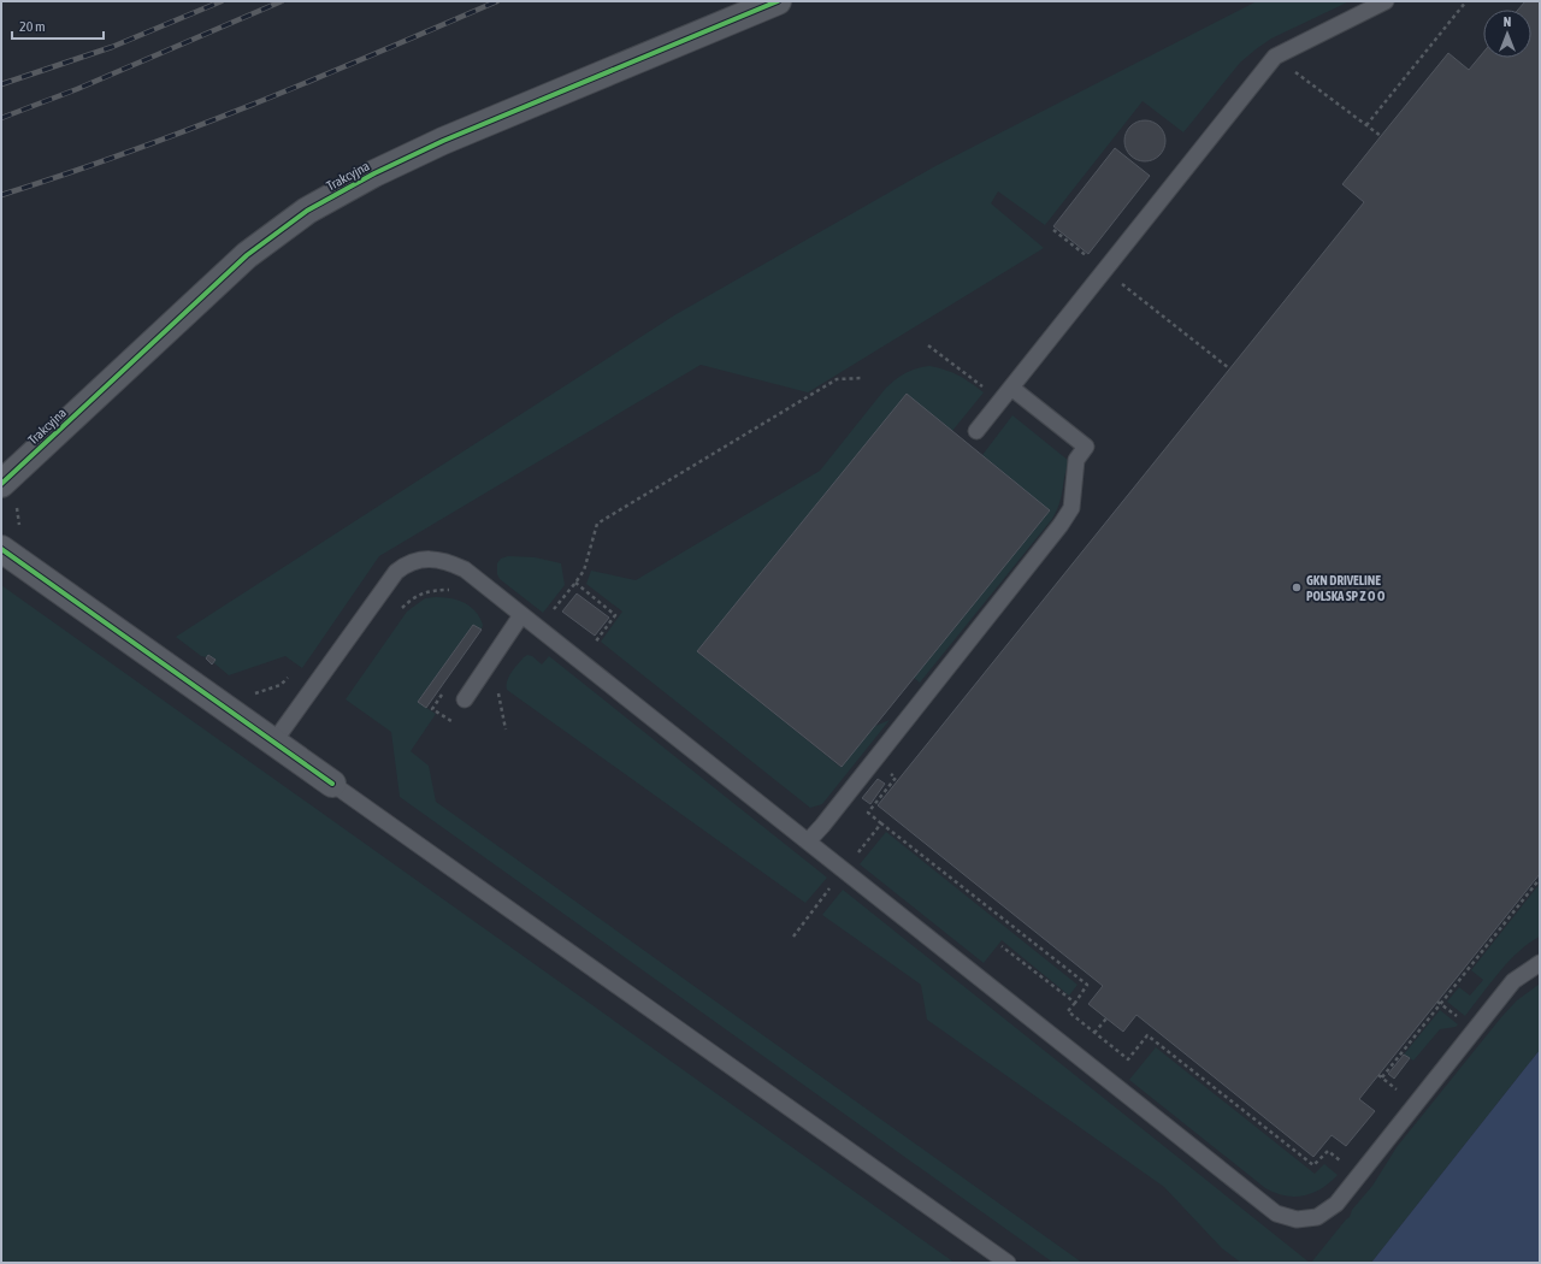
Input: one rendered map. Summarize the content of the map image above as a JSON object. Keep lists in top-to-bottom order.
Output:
{
  "streets": {
    "street": ["Trakcyjna"]
  },
  "places": ["GKN DRIVELINE POLSKA SP Z O O"],
  "scale_bar": "20 m",
  "north": "top"
}
